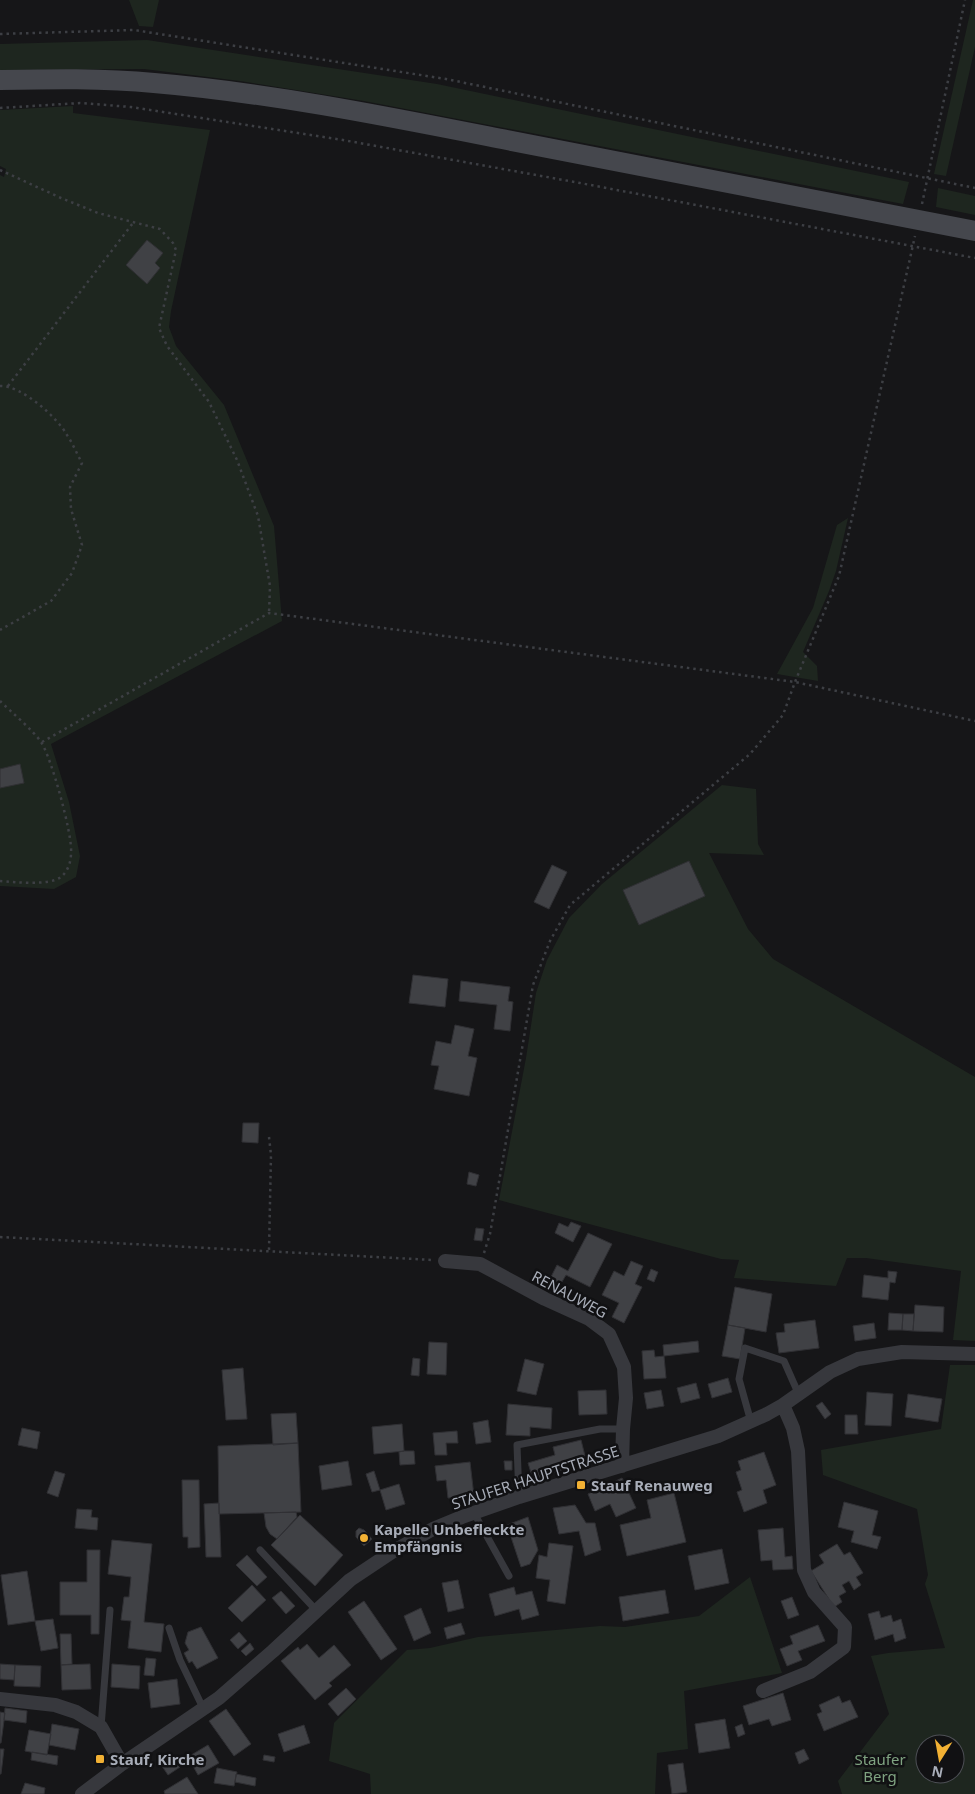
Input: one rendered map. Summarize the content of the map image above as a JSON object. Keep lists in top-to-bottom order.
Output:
{
  "streets": {
    "street": ["RENAUWEG", "STAUFER HAUPTSTRASSE"]
  },
  "crossings": [
    ["RENAUWEG", "STAUFER HAUPTSTRASSE"]
  ],
  "parks": ["Staufer Berg"],
  "places": {
    "transit": ["Stauf Renauweg", "Stauf, Kirche"],
    "other": ["Kapelle Unbefleckte Empfängnis"]
  },
  "north": "bottom"
}
